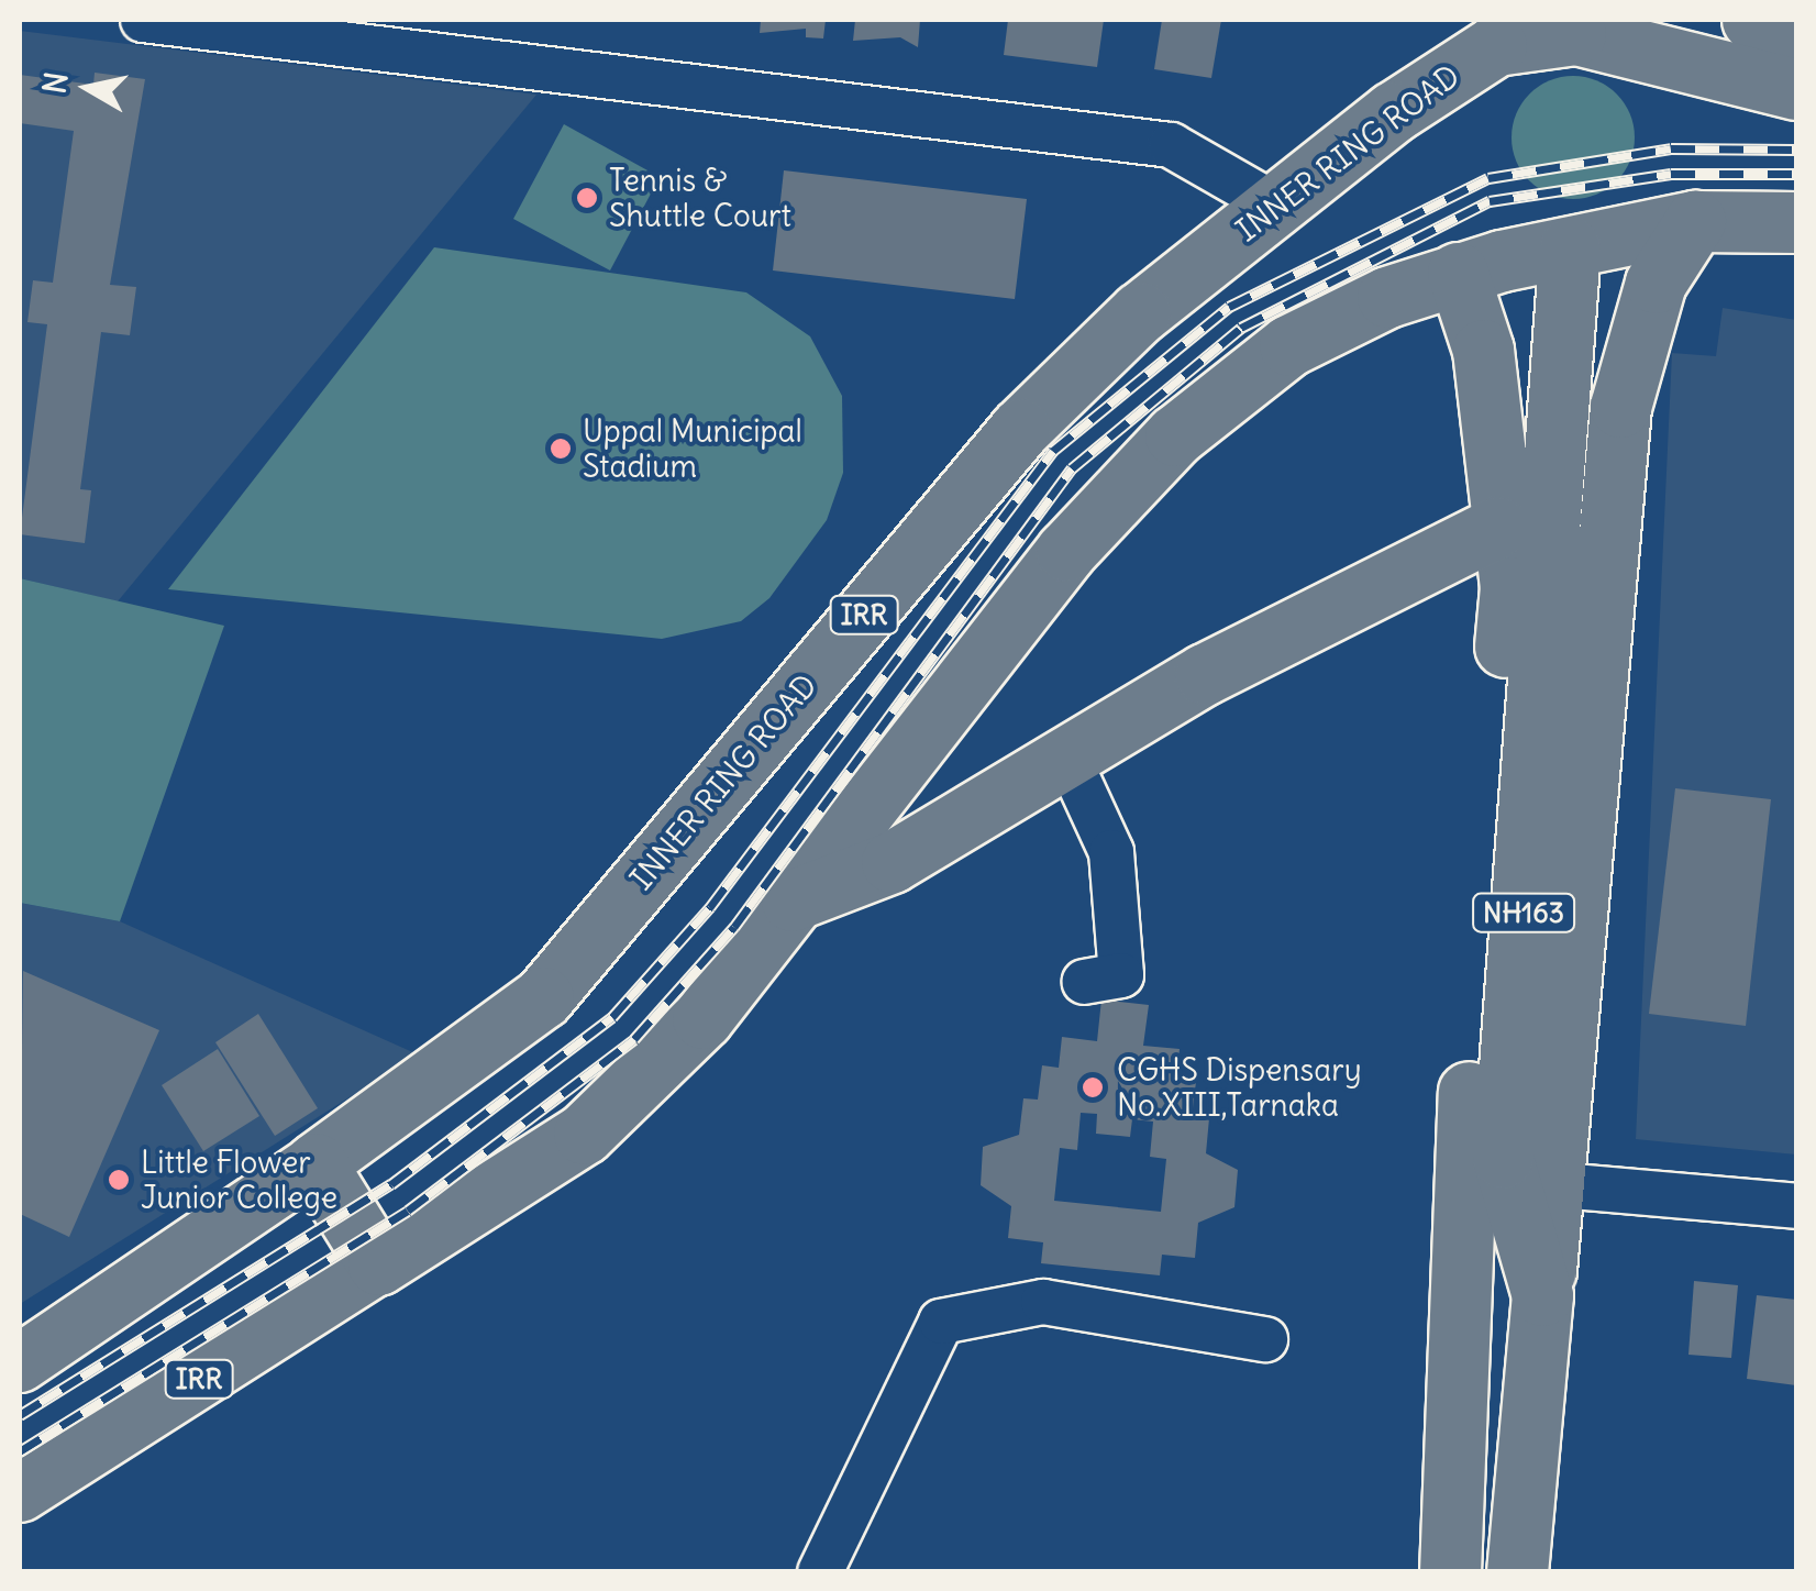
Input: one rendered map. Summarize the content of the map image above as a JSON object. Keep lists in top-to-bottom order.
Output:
{
  "streets": {
    "highway": ["INNER RING ROAD", "IRR", "NH163"]
  },
  "crossings": [
    ["IRR", "NH163"]
  ],
  "places": [
    "Tennis & Shuttle Court",
    "Uppal Municipal Stadium",
    "CGHS Dispensary No.XIII,Tarnaka",
    "Little Flower Junior College"
  ],
  "north": "left"
}
